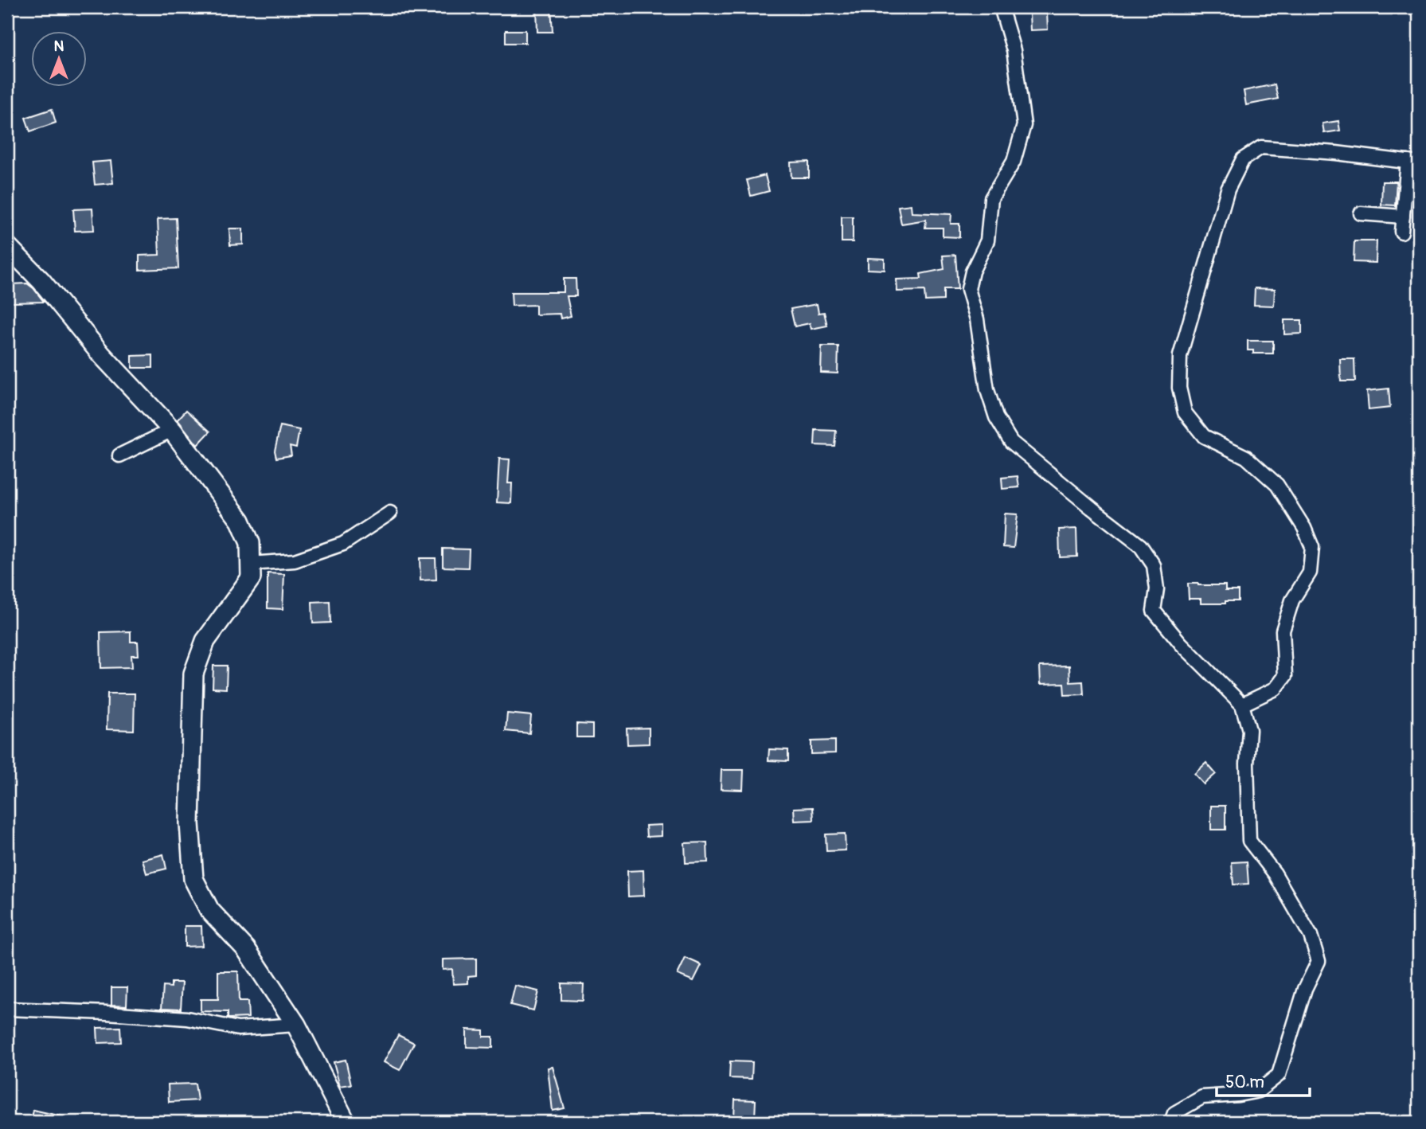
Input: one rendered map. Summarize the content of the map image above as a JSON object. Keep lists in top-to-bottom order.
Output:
{
  "scale_bar": "50 m",
  "north": "top"
}
